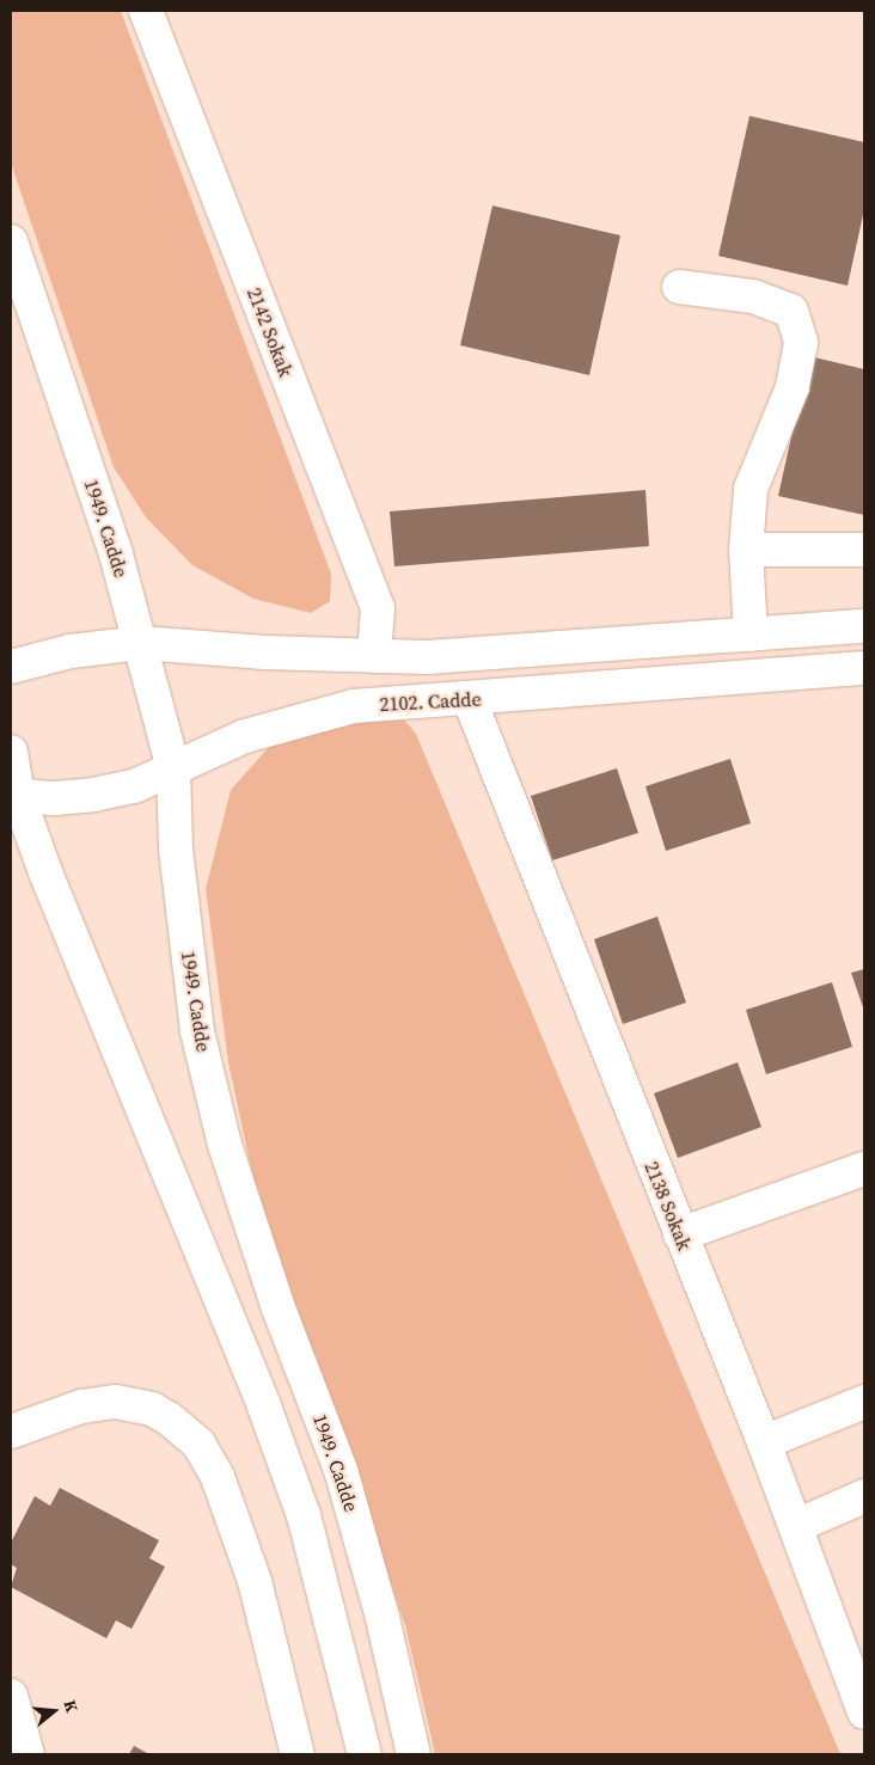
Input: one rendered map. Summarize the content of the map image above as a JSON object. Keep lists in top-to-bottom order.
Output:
{
  "streets": {
    "street": [
      "2142 Sokak",
      "1949. Cadde",
      "2102. Cadde",
      "2138 Sokak"
    ]
  },
  "crossings": [
    ["1949. Cadde", "2102. Cadde"],
    ["2102. Cadde", "2138 Sokak"]
  ],
  "north": "right"
}
